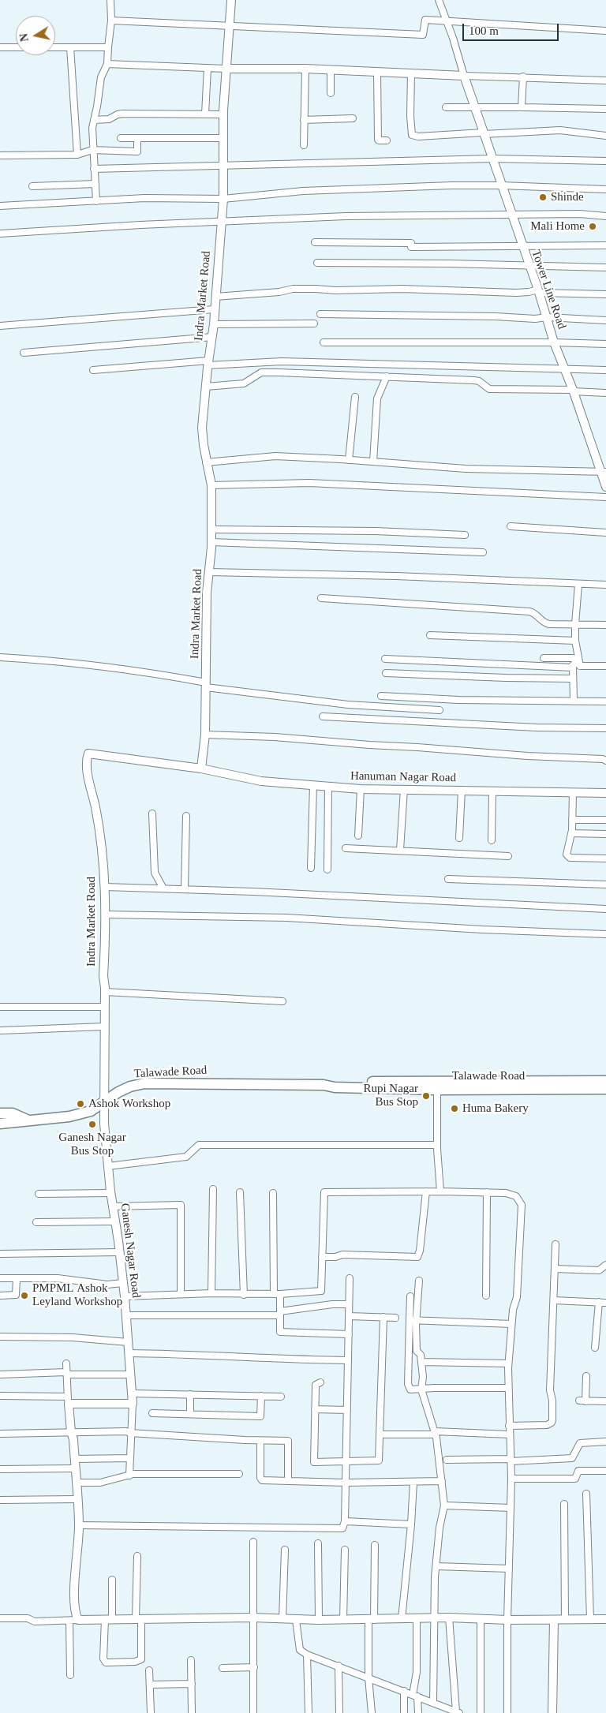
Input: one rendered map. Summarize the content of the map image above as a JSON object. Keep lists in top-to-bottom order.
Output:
{
  "streets": {
    "main road": ["Talawade Road"],
    "street": [
      "Tower Line Road",
      "Indra Market Road",
      "Hanuman Nagar Road",
      "Ganesh Nagar Road"
    ]
  },
  "crossings": [
    ["Indra Market Road", "Hanuman Nagar Road"],
    ["Indra Market Road", "Talawade Road"],
    ["Indra Market Road", "Ganesh Nagar Road"],
    ["Talawade Road", "Ganesh Nagar Road"]
  ],
  "places": [
    "Shinde",
    "Mali Home",
    "Rupi Nagar Bus Stop",
    "Ashok Workshop",
    "Huma Bakery",
    "Ganesh Nagar Bus Stop",
    "PMPML Ashok Leyland Workshop"
  ],
  "scale_bar": "100 m",
  "north": "left"
}
